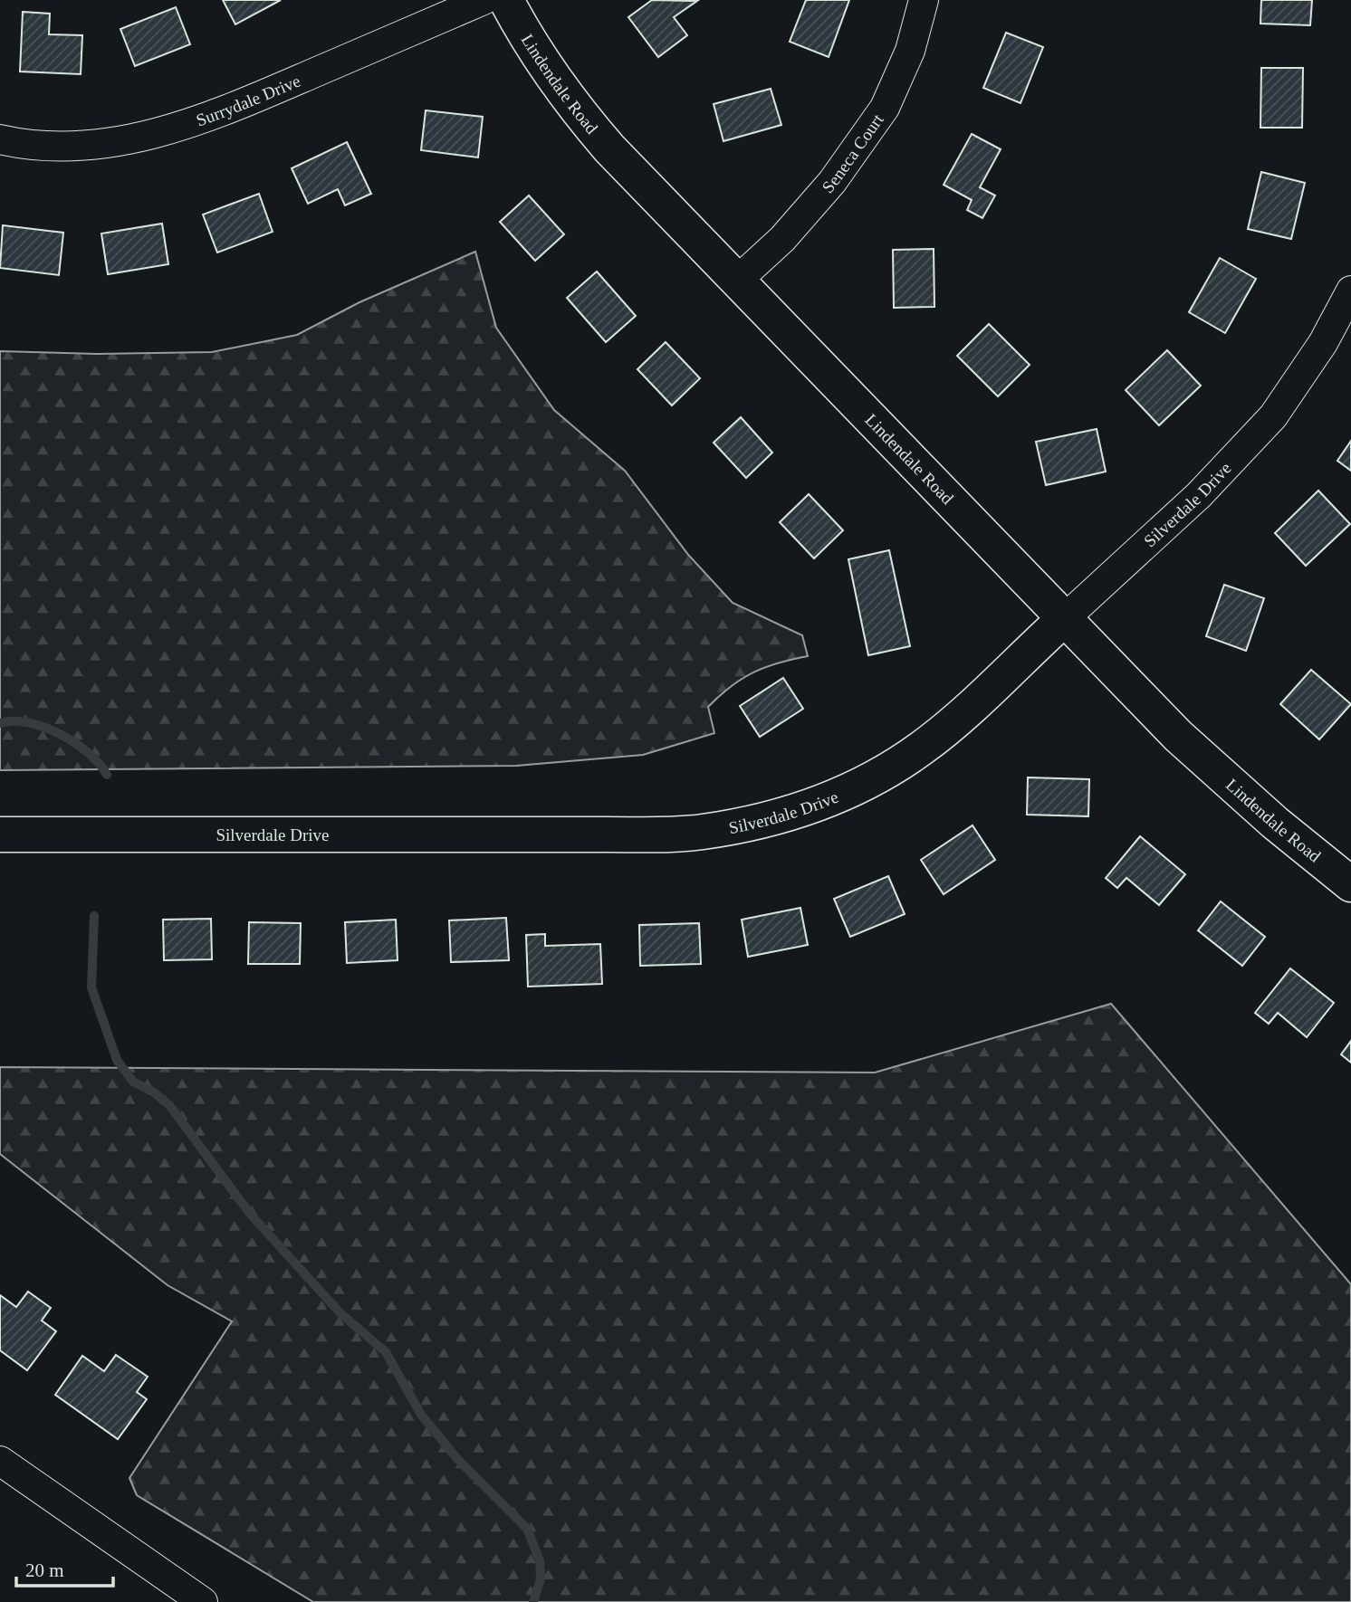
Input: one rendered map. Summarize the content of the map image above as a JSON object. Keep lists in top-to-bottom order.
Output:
{
  "streets": {
    "street": [
      "Lindendale Road",
      "Surrydale Drive",
      "Seneca Court",
      "Silverdale Drive"
    ]
  },
  "crossings": [
    ["Lindendale Road", "Seneca Court"],
    ["Lindendale Road", "Silverdale Drive"]
  ],
  "scale_bar": "20 m"
}
